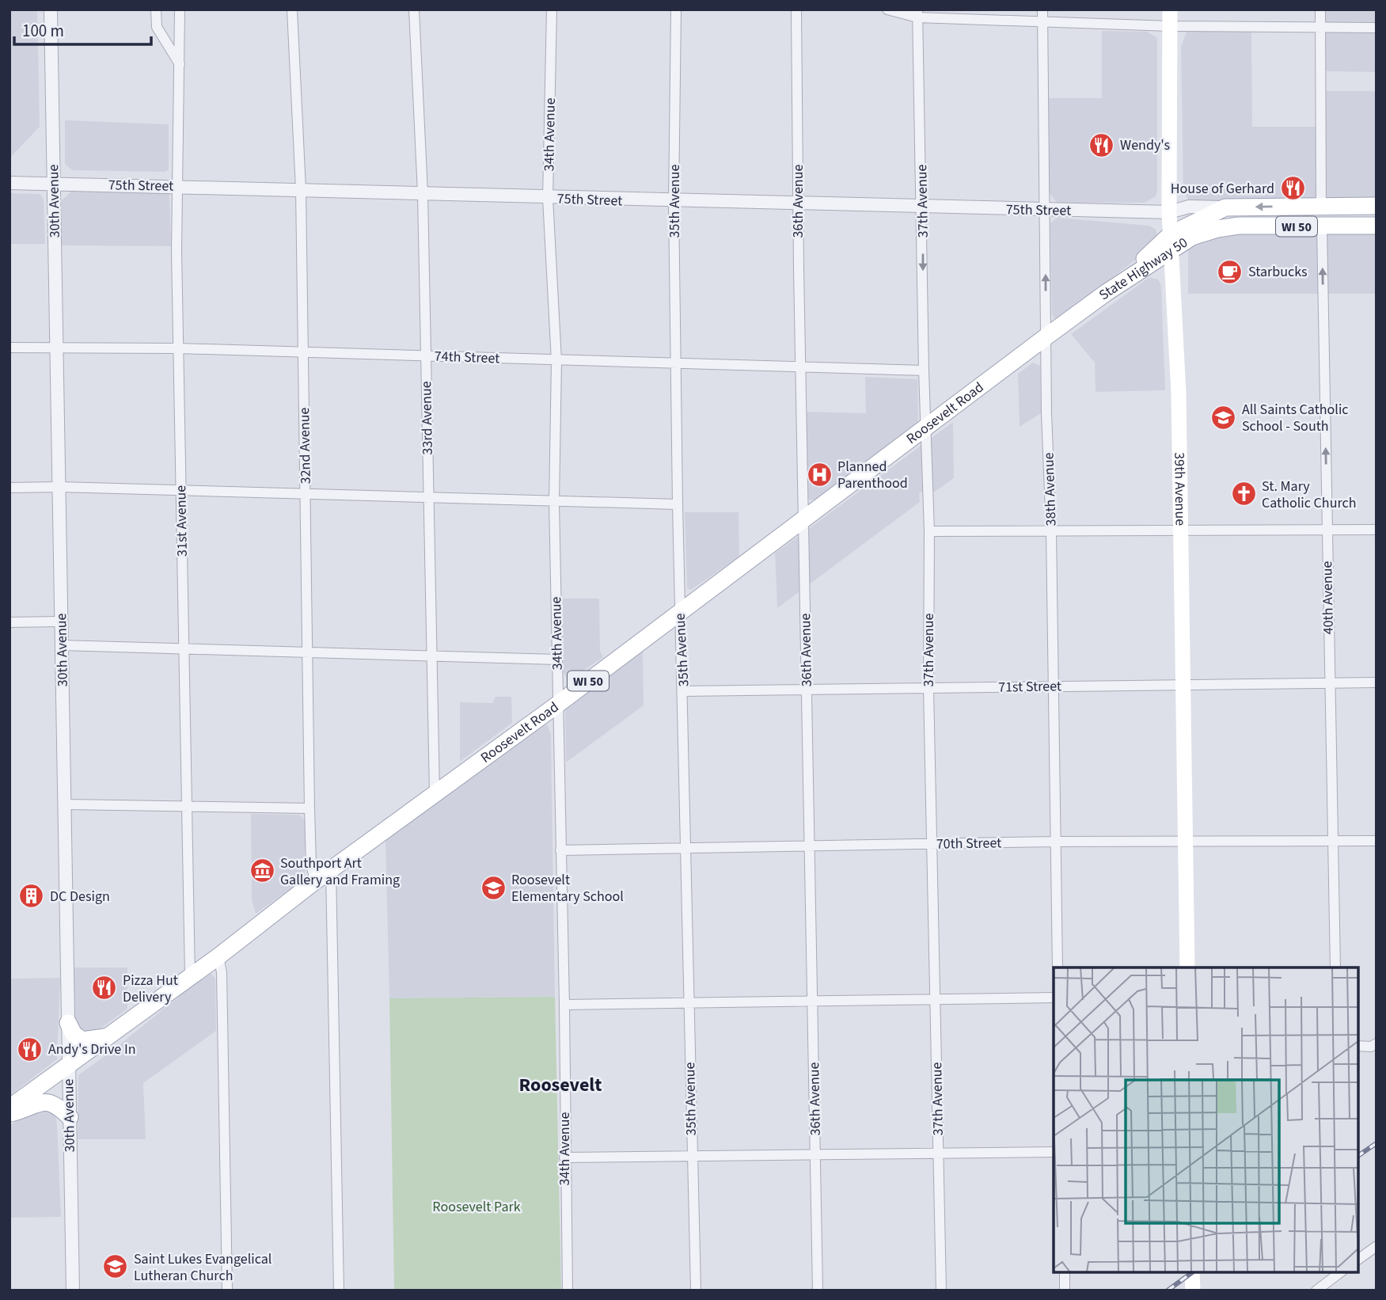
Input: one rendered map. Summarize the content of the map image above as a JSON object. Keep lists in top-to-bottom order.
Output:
{
  "streets": {
    "main road": [
      "WI 50",
      "State Highway 50",
      "Roosevelt Road",
      "39th Avenue"
    ],
    "street": [
      "34th Avenue",
      "75th Street",
      "30th Avenue",
      "35th Avenue",
      "36th Avenue",
      "37th Avenue",
      "74th Street",
      "33rd Avenue",
      "32nd Avenue",
      "38th Avenue",
      "31st Avenue",
      "40th Avenue",
      "71st Street",
      "70th Street"
    ]
  },
  "crossings": [
    ["34th Avenue", "75th Street"],
    ["34th Avenue", "74th Street"],
    ["34th Avenue", "Roosevelt Road"],
    ["34th Avenue", "70th Street"],
    ["75th Street", "30th Avenue"],
    ["75th Street", "35th Avenue"],
    ["75th Street", "36th Avenue"],
    ["75th Street", "37th Avenue"],
    ["75th Street", "State Highway 50"],
    ["75th Street", "33rd Avenue"],
    ["75th Street", "32nd Avenue"],
    ["75th Street", "38th Avenue"],
    ["75th Street", "39th Avenue"],
    ["75th Street", "31st Avenue"],
    ["30th Avenue", "74th Street"],
    ["30th Avenue", "Roosevelt Road"],
    ["35th Avenue", "74th Street"],
    ["35th Avenue", "Roosevelt Road"],
    ["35th Avenue", "71st Street"],
    ["35th Avenue", "70th Street"],
    ["36th Avenue", "74th Street"],
    ["36th Avenue", "Roosevelt Road"],
    ["36th Avenue", "71st Street"],
    ["36th Avenue", "70th Street"],
    ["37th Avenue", "74th Street"],
    ["37th Avenue", "Roosevelt Road"],
    ["37th Avenue", "71st Street"],
    ["37th Avenue", "70th Street"],
    ["State Highway 50", "Roosevelt Road"],
    ["State Highway 50", "39th Avenue"],
    ["State Highway 50", "40th Avenue"],
    ["74th Street", "33rd Avenue"],
    ["74th Street", "32nd Avenue"],
    ["74th Street", "31st Avenue"],
    ["Roosevelt Road", "33rd Avenue"],
    ["Roosevelt Road", "32nd Avenue"],
    ["Roosevelt Road", "38th Avenue"],
    ["Roosevelt Road", "31st Avenue"],
    ["38th Avenue", "71st Street"],
    ["38th Avenue", "70th Street"],
    ["39th Avenue", "71st Street"],
    ["39th Avenue", "70th Street"],
    ["40th Avenue", "71st Street"],
    ["40th Avenue", "70th Street"]
  ],
  "one_way": ["40th Avenue"],
  "districts": ["Roosevelt"],
  "parks": ["Roosevelt Park"],
  "places": {
    "restaurant": [
      "Wendy's",
      "House of Gerhard",
      "Pizza Hut Delivery",
      "Andy's Drive In"
    ],
    "cafe": ["Starbucks"],
    "school or university": ["All Saints Catholic School - South", "Roosevelt Elementary School", "Saint Lukes Evangelical Lutheran Church"],
    "hospital": ["Planned Parenthood"],
    "church": ["St. Mary Catholic Church"],
    "museum": ["Southport Art Gallery and Framing"],
    "building": ["DC Design"]
  },
  "scale_bar": "100 m"
}
